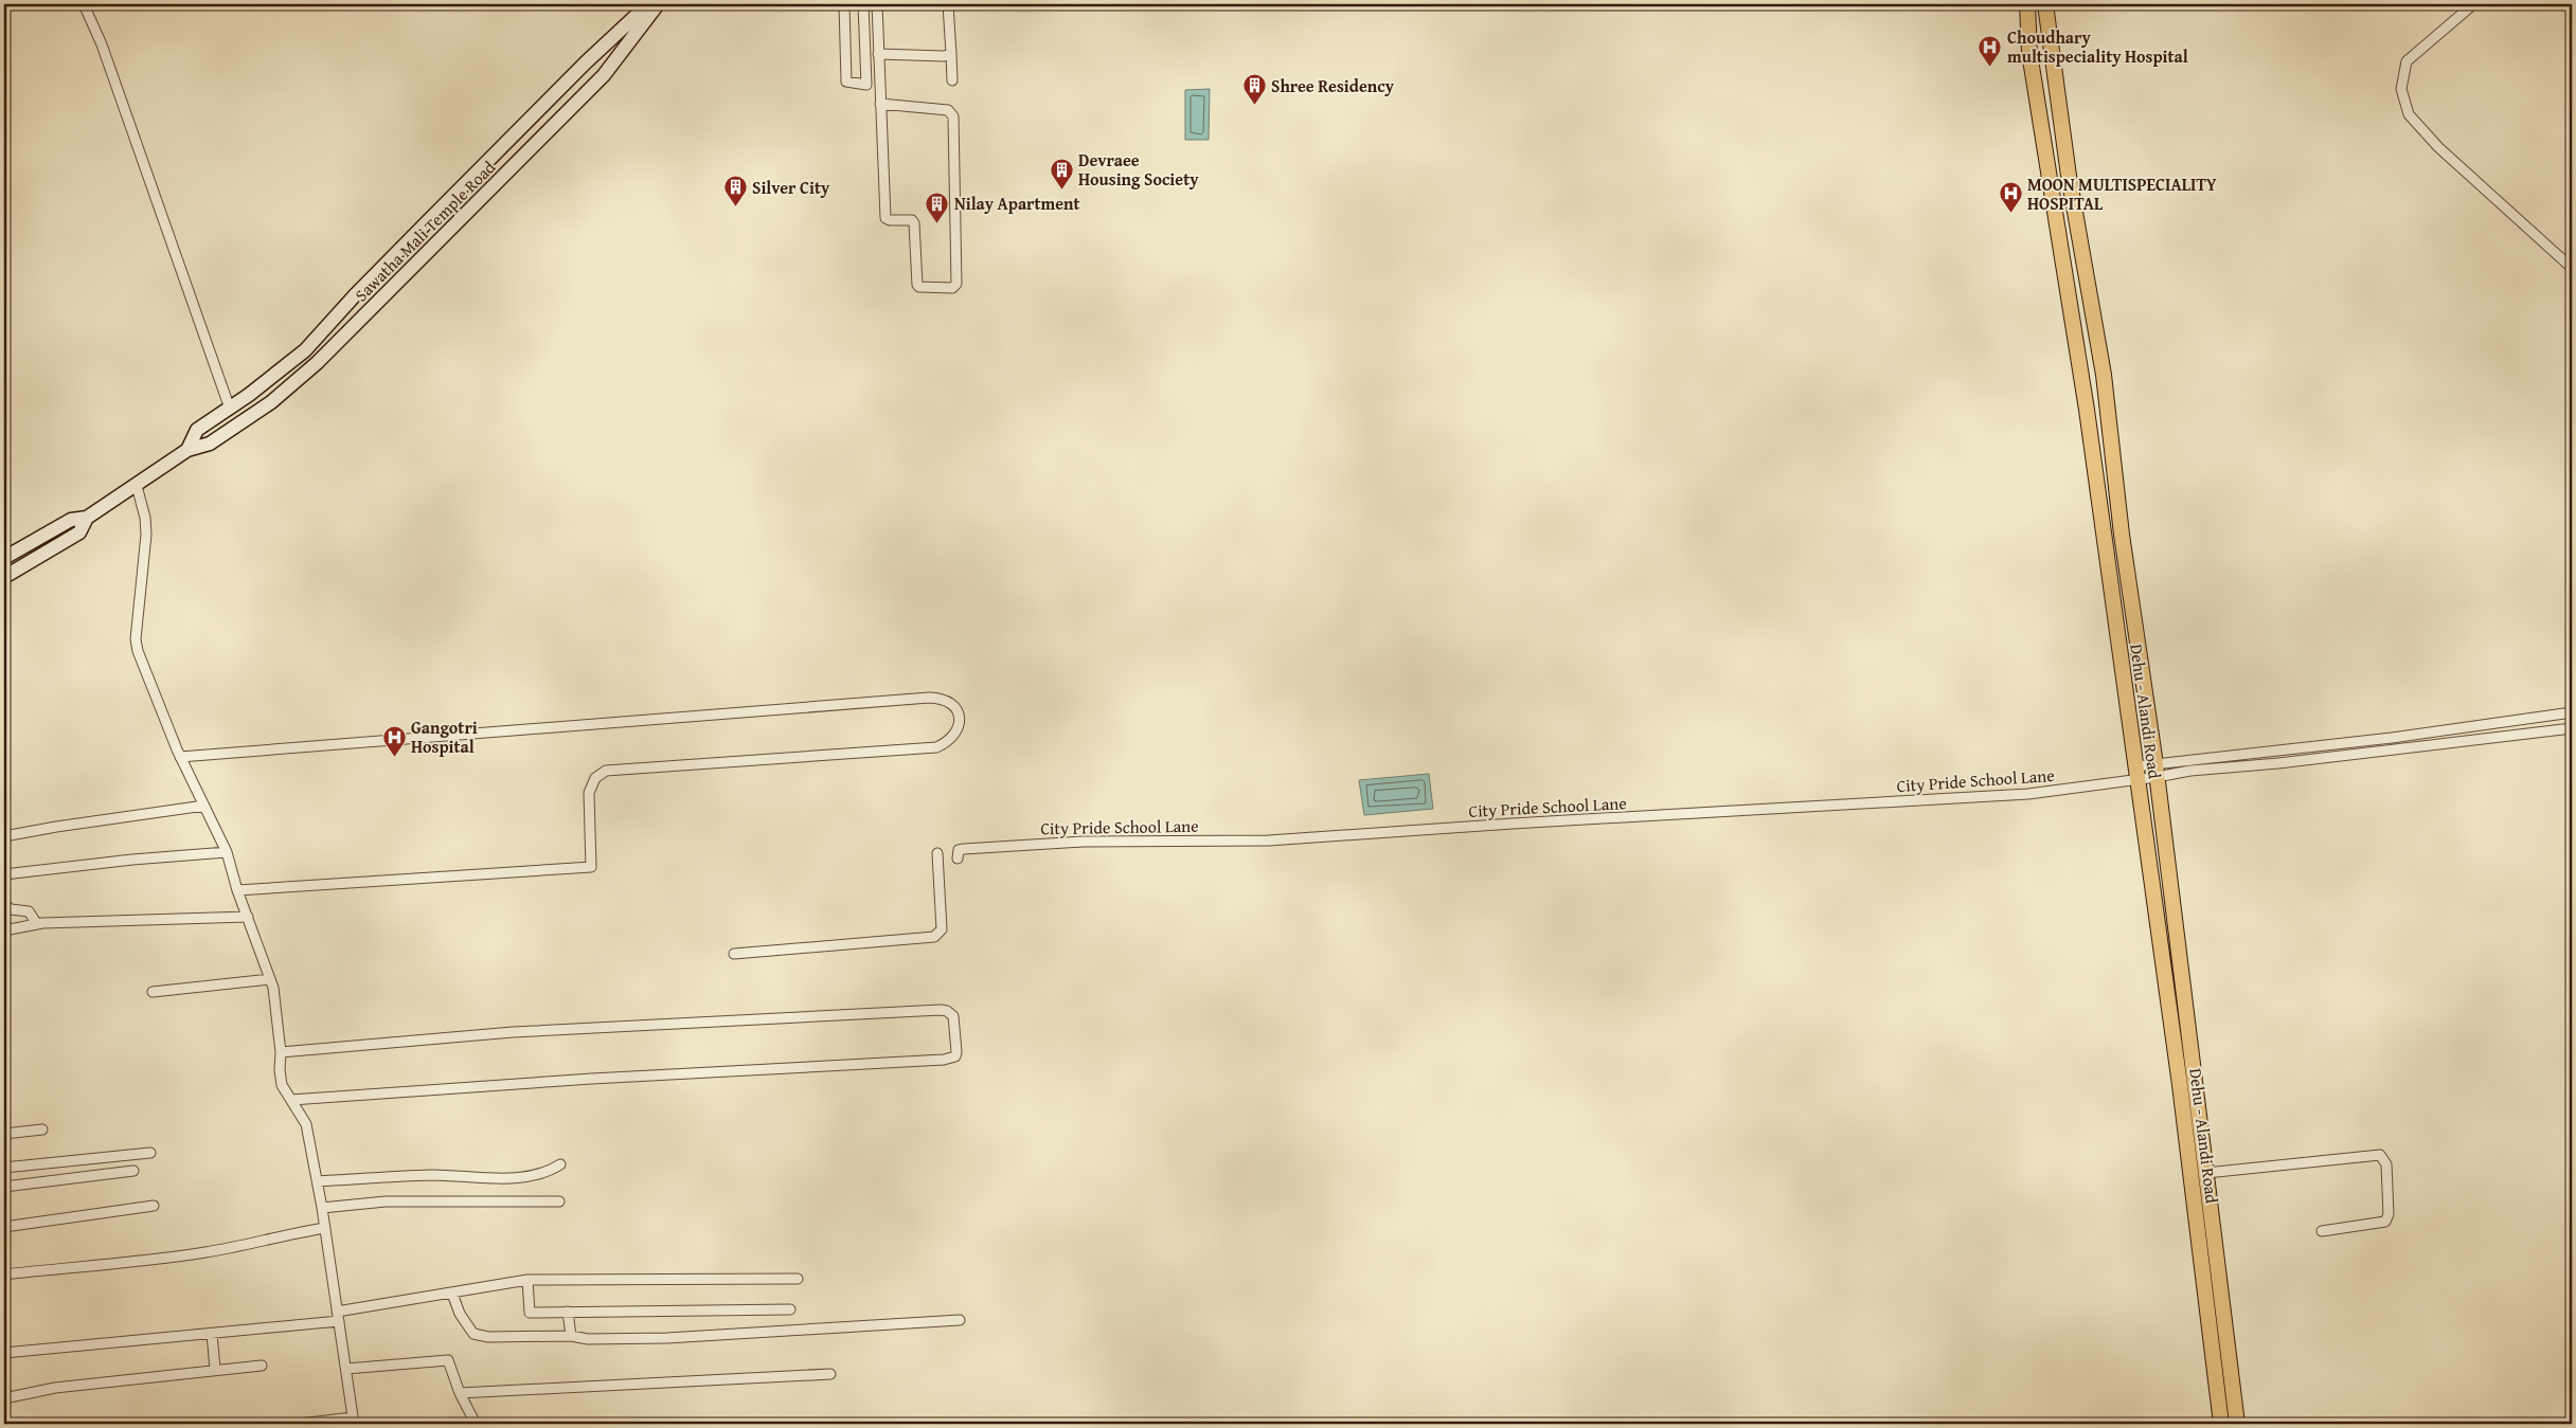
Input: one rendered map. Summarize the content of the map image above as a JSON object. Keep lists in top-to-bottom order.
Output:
{
  "streets": {
    "main road": ["Dehu - Alandi Road"],
    "street": ["Sawatha Mali Temple Road", "City Pride School Lane"]
  },
  "crossings": [
    ["Dehu - Alandi Road", "City Pride School Lane"]
  ],
  "places": {
    "hospital": ["Choudhary multispeciality Hospital", "MOON MULTISPECIALITY HOSPITAL", "Gangotri Hospital"],
    "building": [
      "Shree Residency",
      "Devraee Housing Society",
      "Silver City",
      "Nilay Apartment"
    ]
  }
}
